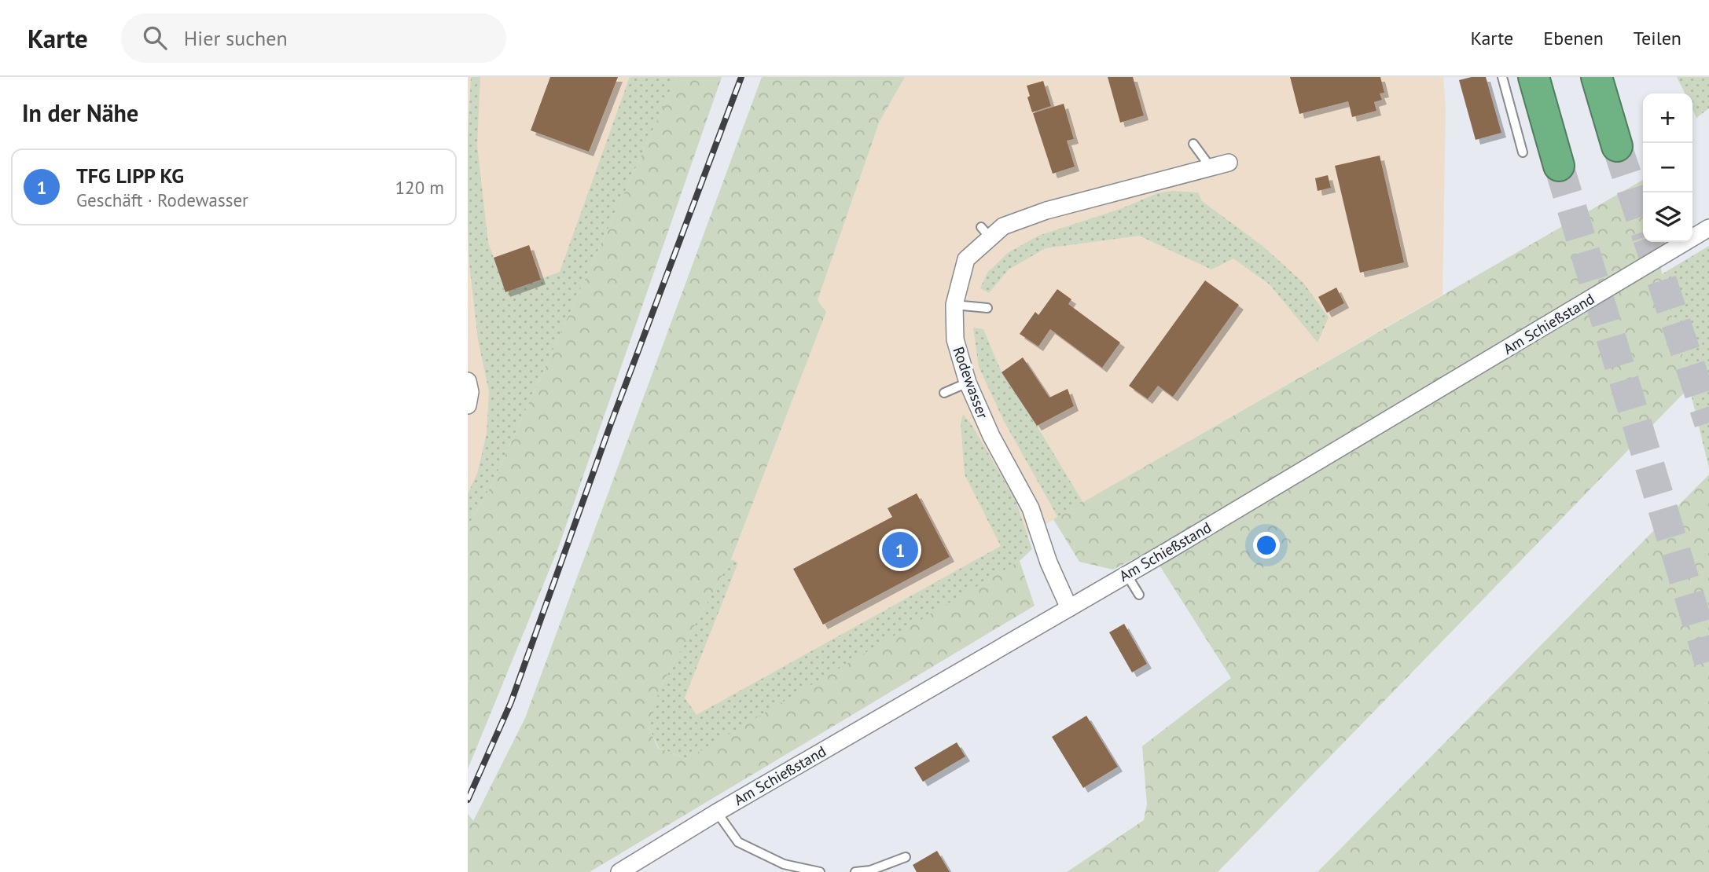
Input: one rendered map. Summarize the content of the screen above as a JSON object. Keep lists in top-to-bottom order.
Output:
{
  "streets": {
    "street": ["Am Schießstand", "Rodewasser"]
  },
  "crossings": [
    ["Am Schießstand", "Rodewasser"]
  ],
  "page": {
    "header": "Karte",
    "search": "Hier suchen",
    "nav": ["Karte", "Ebenen", "Teilen"],
    "heading": "In der Nähe",
    "map_buttons": ["+", "−"],
    "list": [
      {
        "mark": "1",
        "name": "TFG LIPP KG",
        "note": "Geschäft · Rodewasser",
        "value": "120 m"
      }
    ],
    "pins": "1"
  }
}
